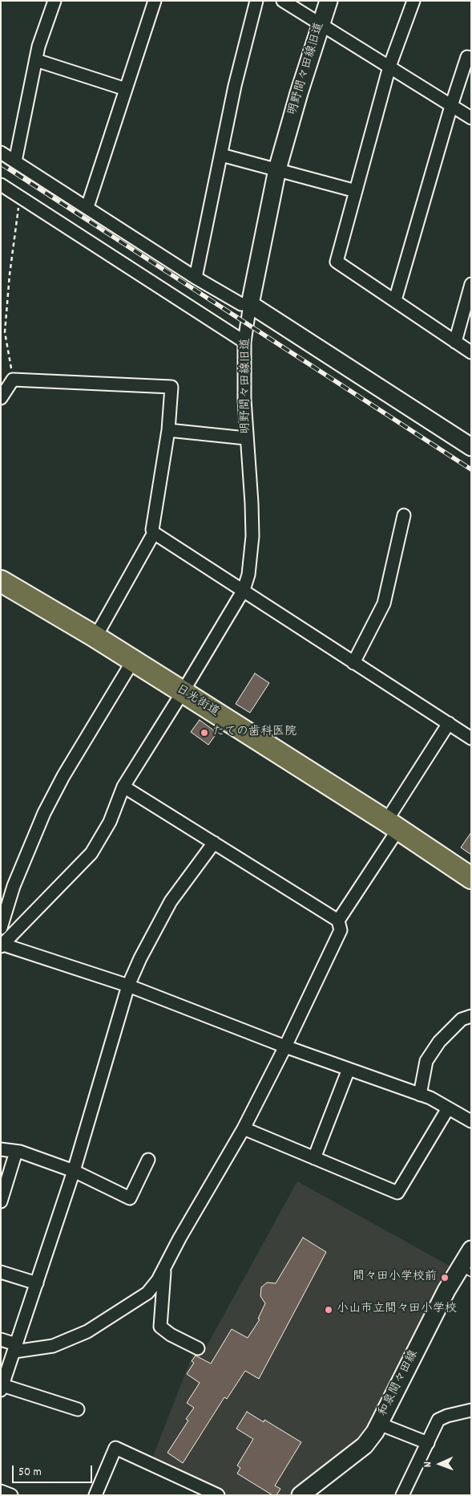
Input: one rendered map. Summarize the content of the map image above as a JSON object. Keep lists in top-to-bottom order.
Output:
{
  "streets": {
    "highway": ["日光街道"],
    "street": ["明野間々田線旧道", "和泉間々田線"]
  },
  "crossings": [
    ["明野間々田線旧道", "日光街道"]
  ],
  "places": ["たての歯科医院", "間々田小学校前", "小山市立間々田小学校"],
  "scale_bar": "50 m",
  "north": "left"
}
